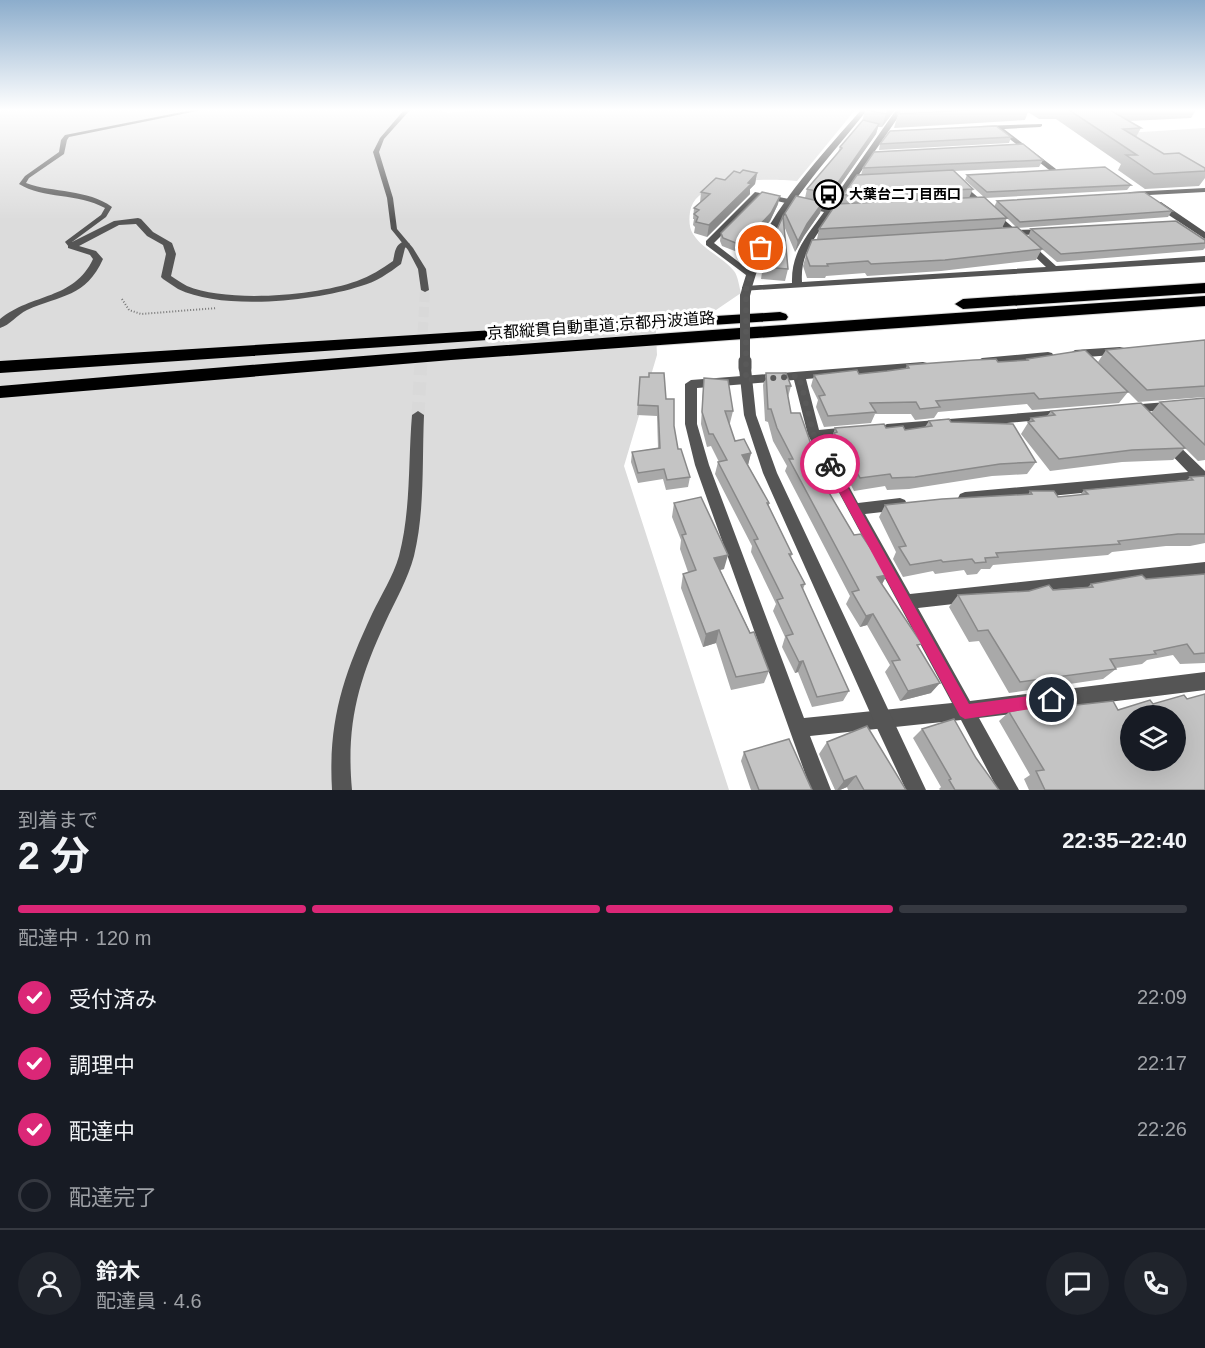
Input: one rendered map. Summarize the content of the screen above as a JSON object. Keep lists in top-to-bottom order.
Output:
{
  "streets": {
    "highway": ["京都縦貫自動車道;京都丹波道路"]
  },
  "places": {
    "bus stop": ["大葉台二丁目西口"]
  },
  "page": {
    "heading": ["2 分", "到着まで", "22:35–22:40"],
    "panel": ["鈴木", "配達員 · 4.6"],
    "bar": "配達中 · 120 m",
    "list": [
      ["受付済み", "22:09"],
      ["調理中", "22:17"],
      ["配達中", "22:26"],
      "配達完了"
    ]
  }
}
